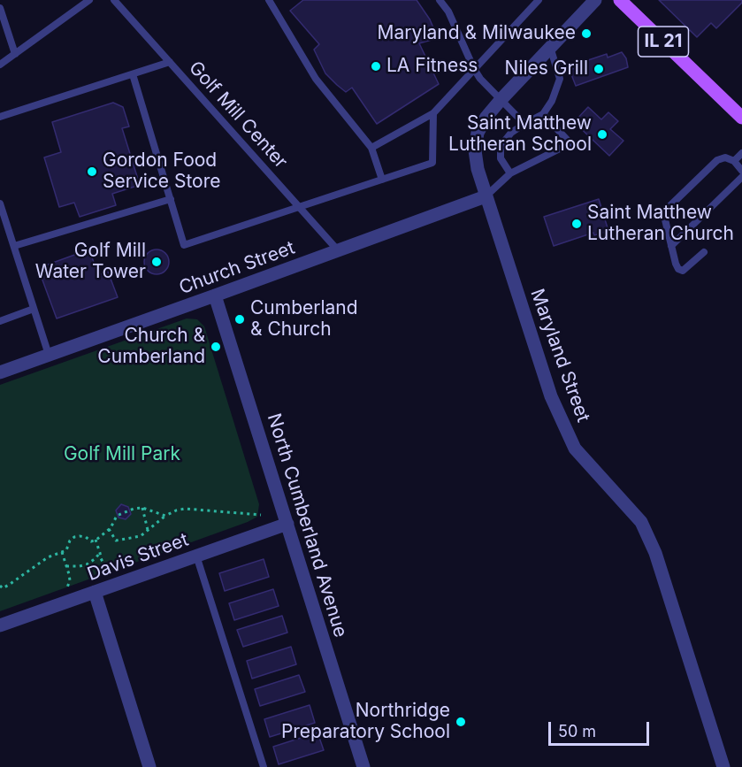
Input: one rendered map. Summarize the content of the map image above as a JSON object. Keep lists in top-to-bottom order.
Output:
{
  "streets": {
    "main road": ["IL 21"],
    "street": [
      "Church Street",
      "Maryland Street",
      "North Cumberland Avenue",
      "Davis Street"
    ],
    "lane": ["Golf Mill Center"]
  },
  "crossings": [
    ["Golf Mill Center", "Church Street"],
    ["Church Street", "Maryland Street"],
    ["Church Street", "North Cumberland Avenue"],
    ["North Cumberland Avenue", "Davis Street"]
  ],
  "parks": ["Golf Mill Park"],
  "places": [
    "Maryland & Milwaukee",
    "LA Fitness",
    "Niles Grill",
    "Saint Matthew Lutheran School",
    "Gordon Food Service Store",
    "Saint Matthew Lutheran Church",
    "Golf Mill Water Tower",
    "Cumberland & Church",
    "Church & Cumberland",
    "Northridge Preparatory School"
  ],
  "scale_bar": "50 m"
}
